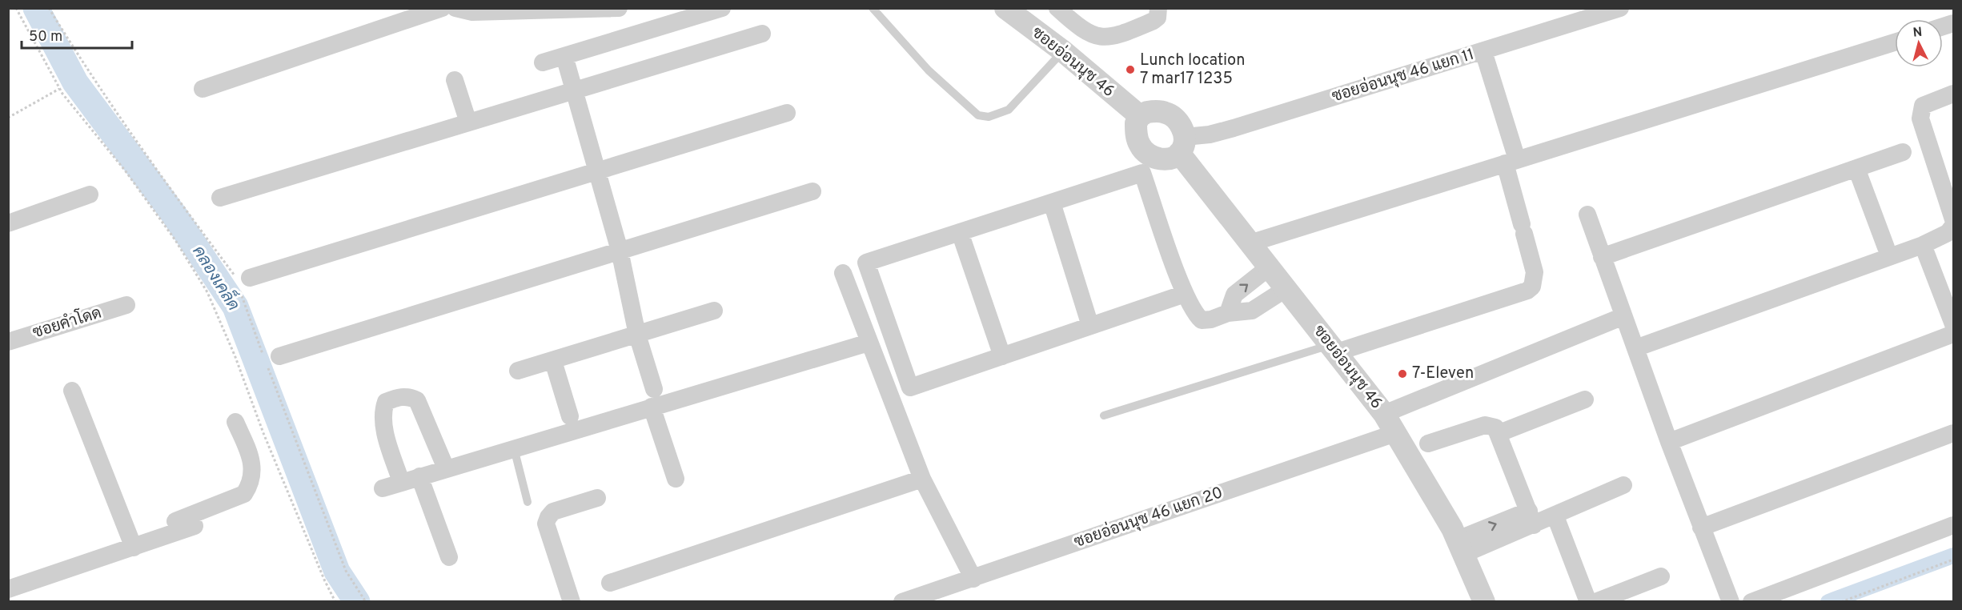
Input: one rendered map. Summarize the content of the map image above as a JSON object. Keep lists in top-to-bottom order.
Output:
{
  "streets": {
    "street": [
      "ซอยอ่อนนุช 46",
      "ซอยอ่อนนุช 46 แยก 11",
      "ซอยคำโดด",
      "ซอยอ่อนนุช 46 แยก 20"
    ]
  },
  "crossings": [
    ["ซอยอ่อนนุช 46", "ซอยอ่อนนุช 46 แยก 11"],
    ["ซอยอ่อนนุช 46", "ซอยอ่อนนุช 46 แยก 20"]
  ],
  "water": ["คลองเคล็ด"],
  "places": ["Lunch location 7 mar17 1235", "7-Eleven"],
  "scale_bar": "50 m",
  "north": "top"
}
